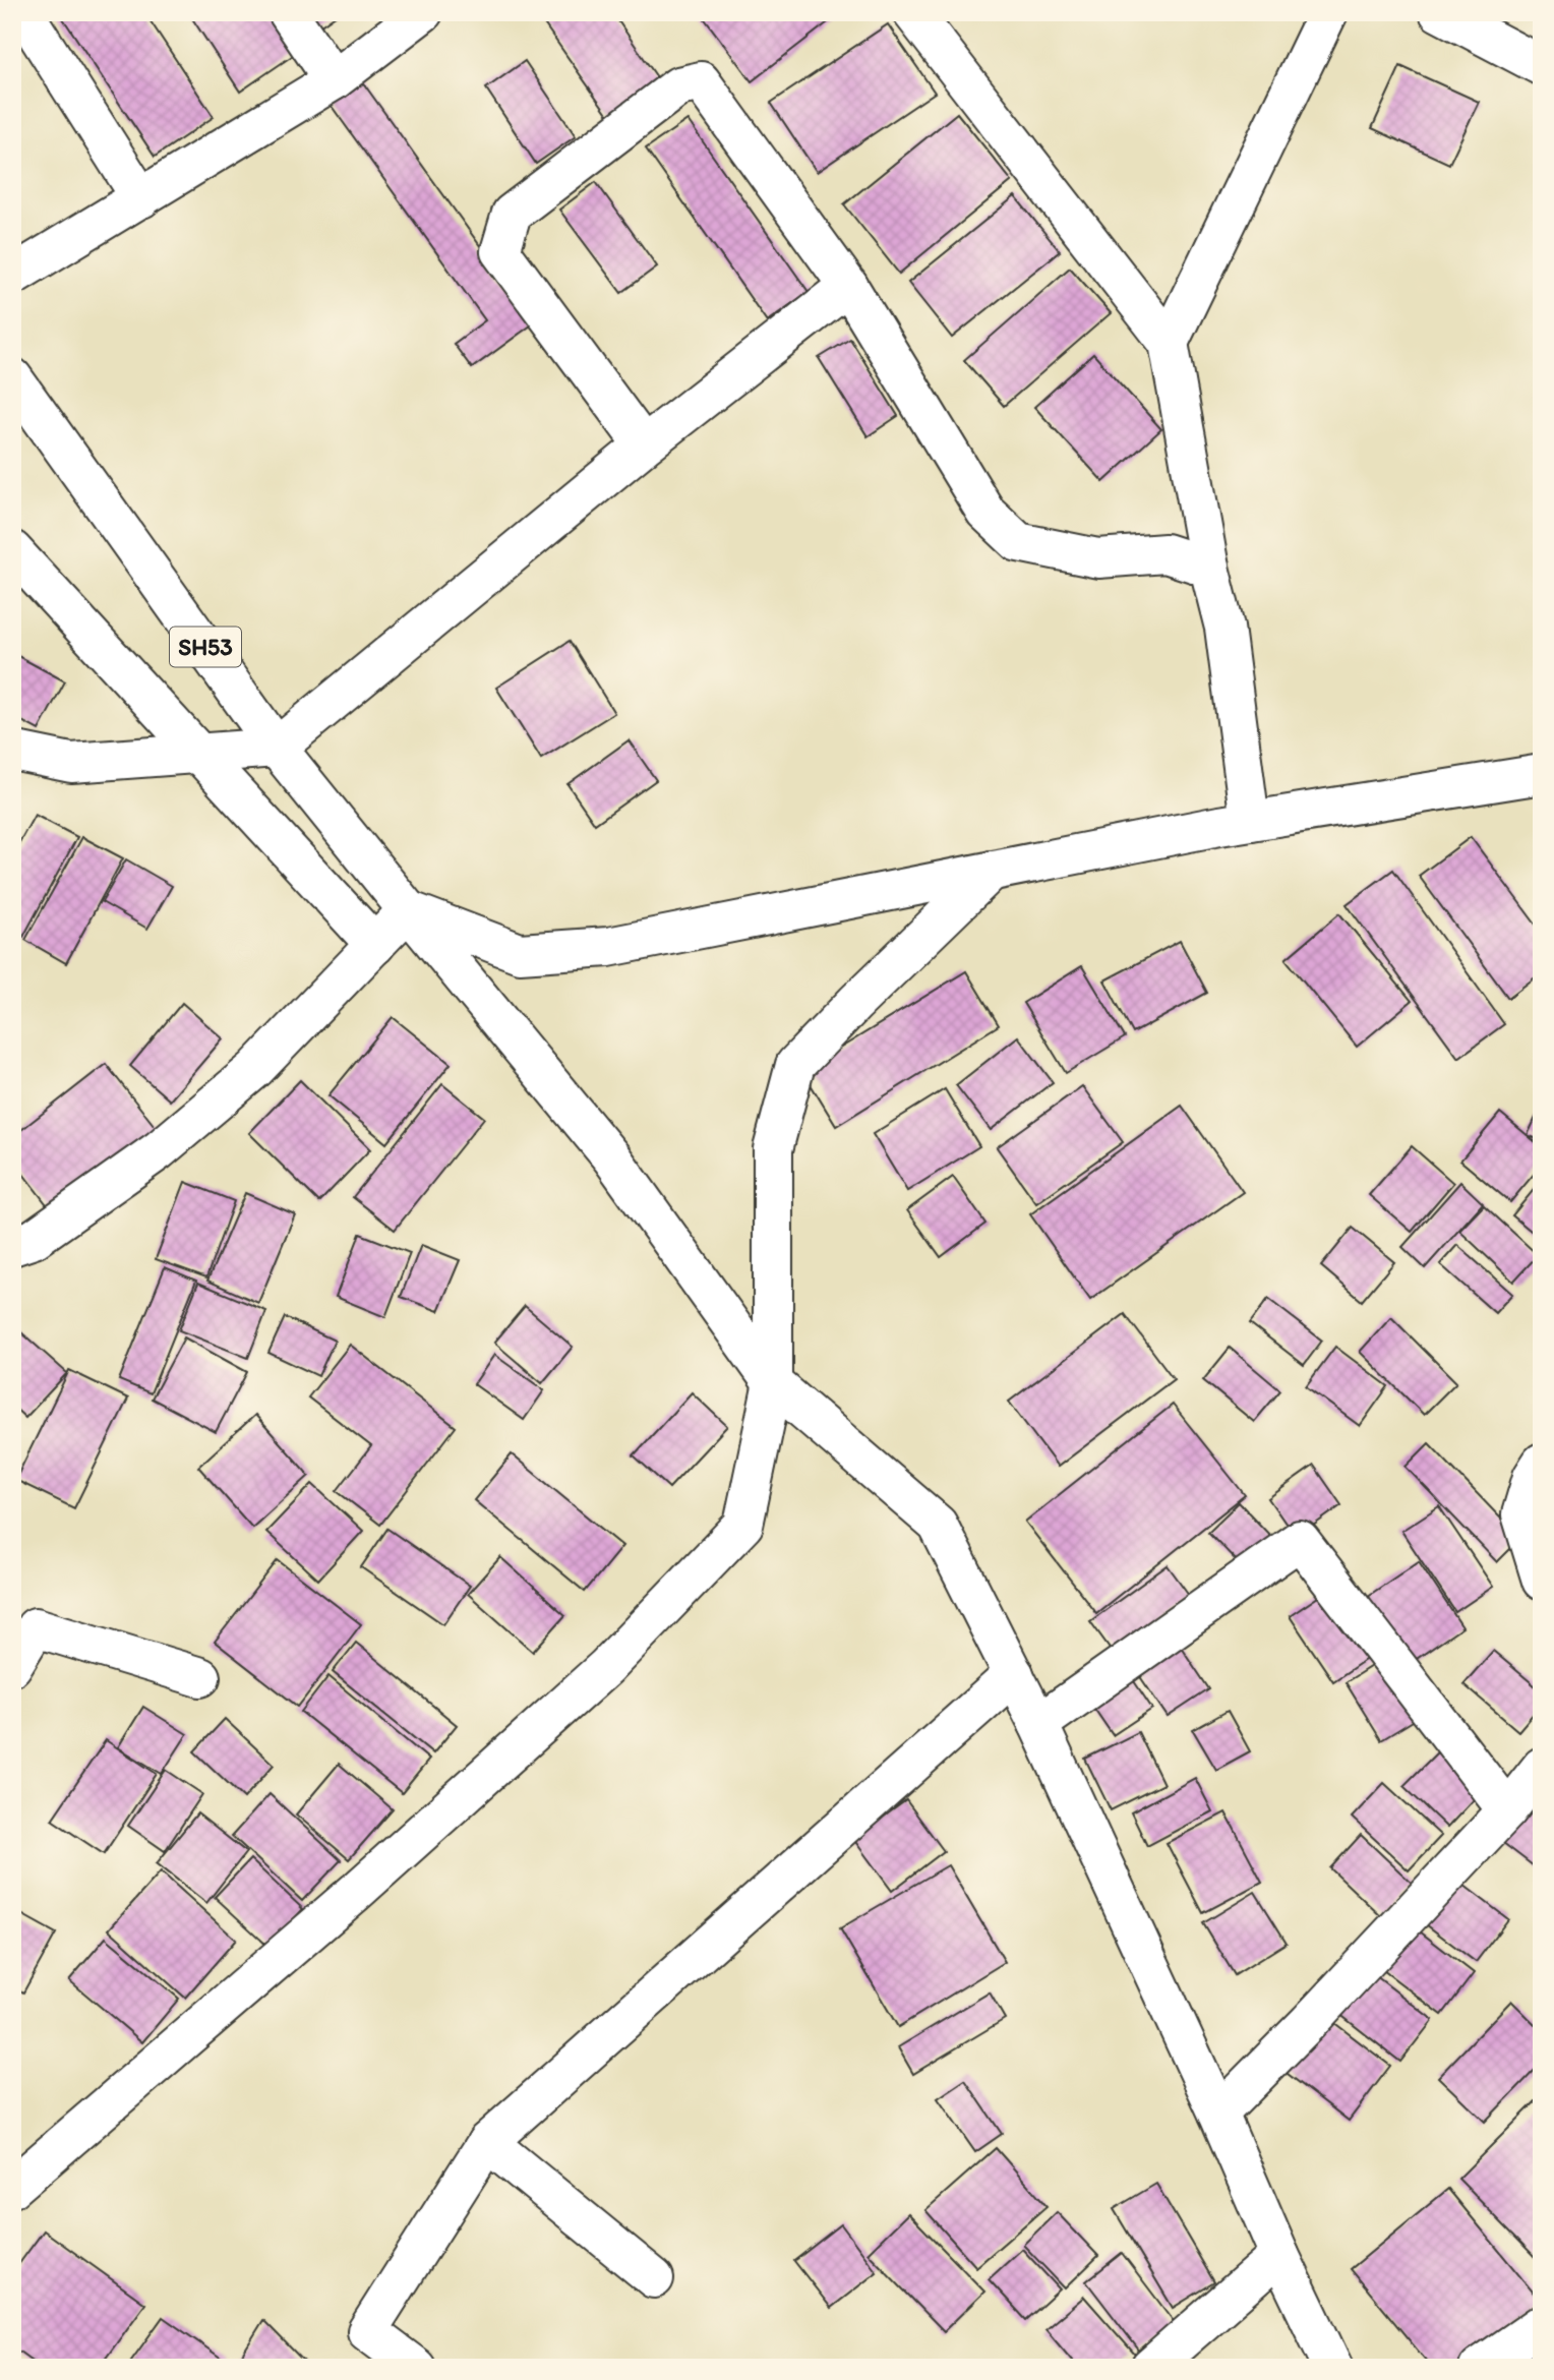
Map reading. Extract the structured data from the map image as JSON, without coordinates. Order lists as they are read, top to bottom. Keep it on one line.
{"streets":{"street":["SH53"]}}
